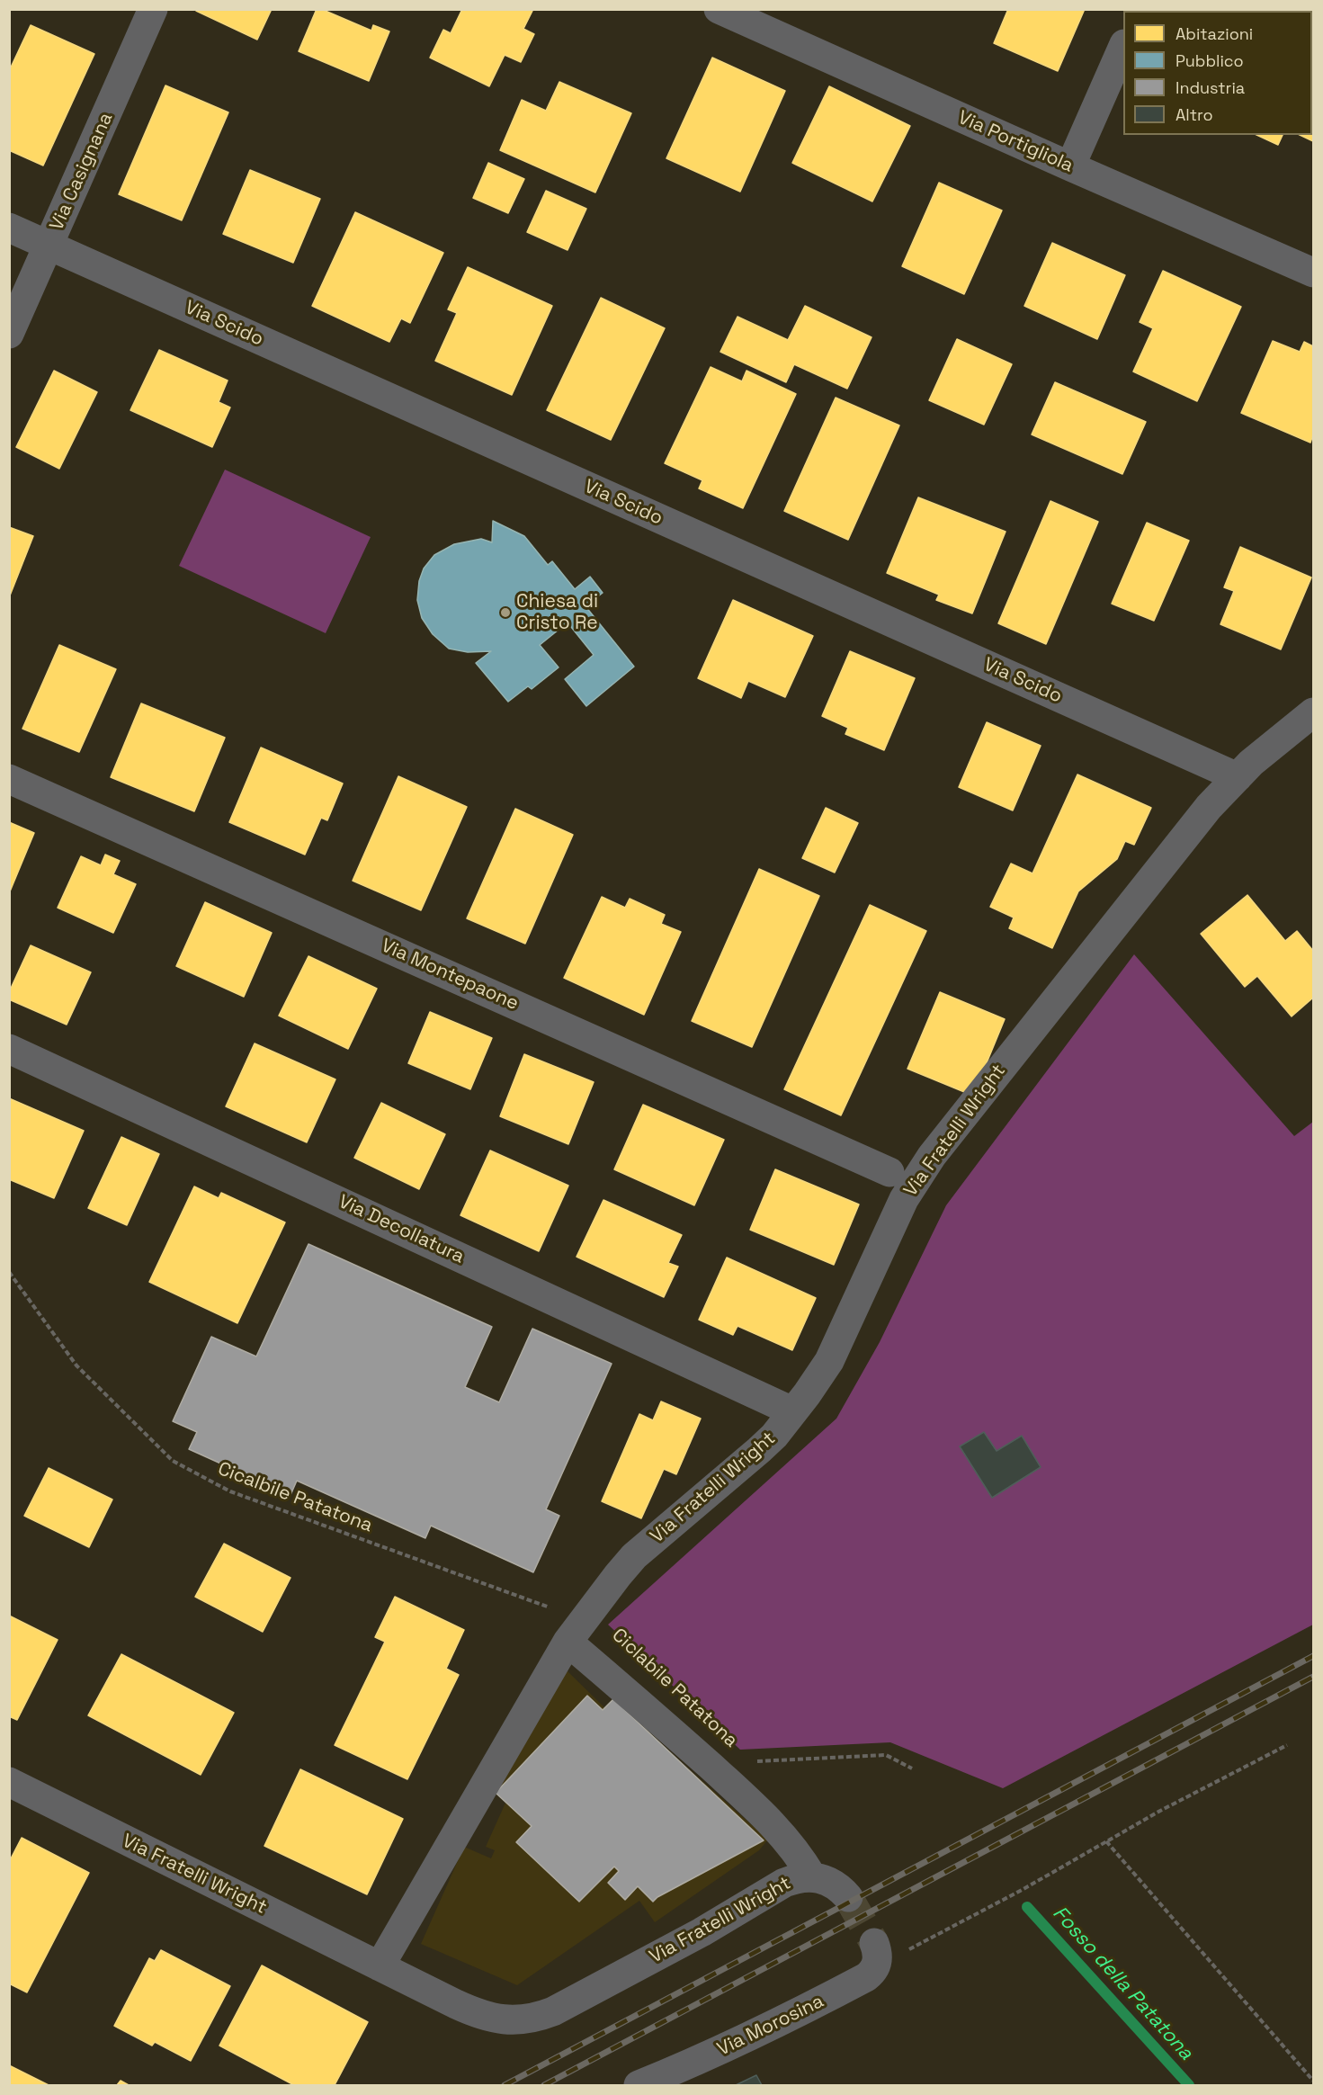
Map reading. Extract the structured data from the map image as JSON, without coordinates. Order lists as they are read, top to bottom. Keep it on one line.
{"streets":{"street":["Via Portigliola","Via Casignana","Via Scido","Via Montepaone","Via Fratelli Wright","Via Decollatura","Via Morosina"],"path":["Cicalbile Patatona","Ciclabile Patatona"]},"crossings":[["Via Casignana","Via Scido"],["Via Scido","Via Fratelli Wright"],["Via Fratelli Wright","Via Decollatura"],["Via Fratelli Wright","Cicalbile Patatona"]],"water":["Fosso della Patatona"],"places":["Chiesa di Cristo Re"],"legend":["Abitazioni","Pubblico","Industria","Altro"]}
